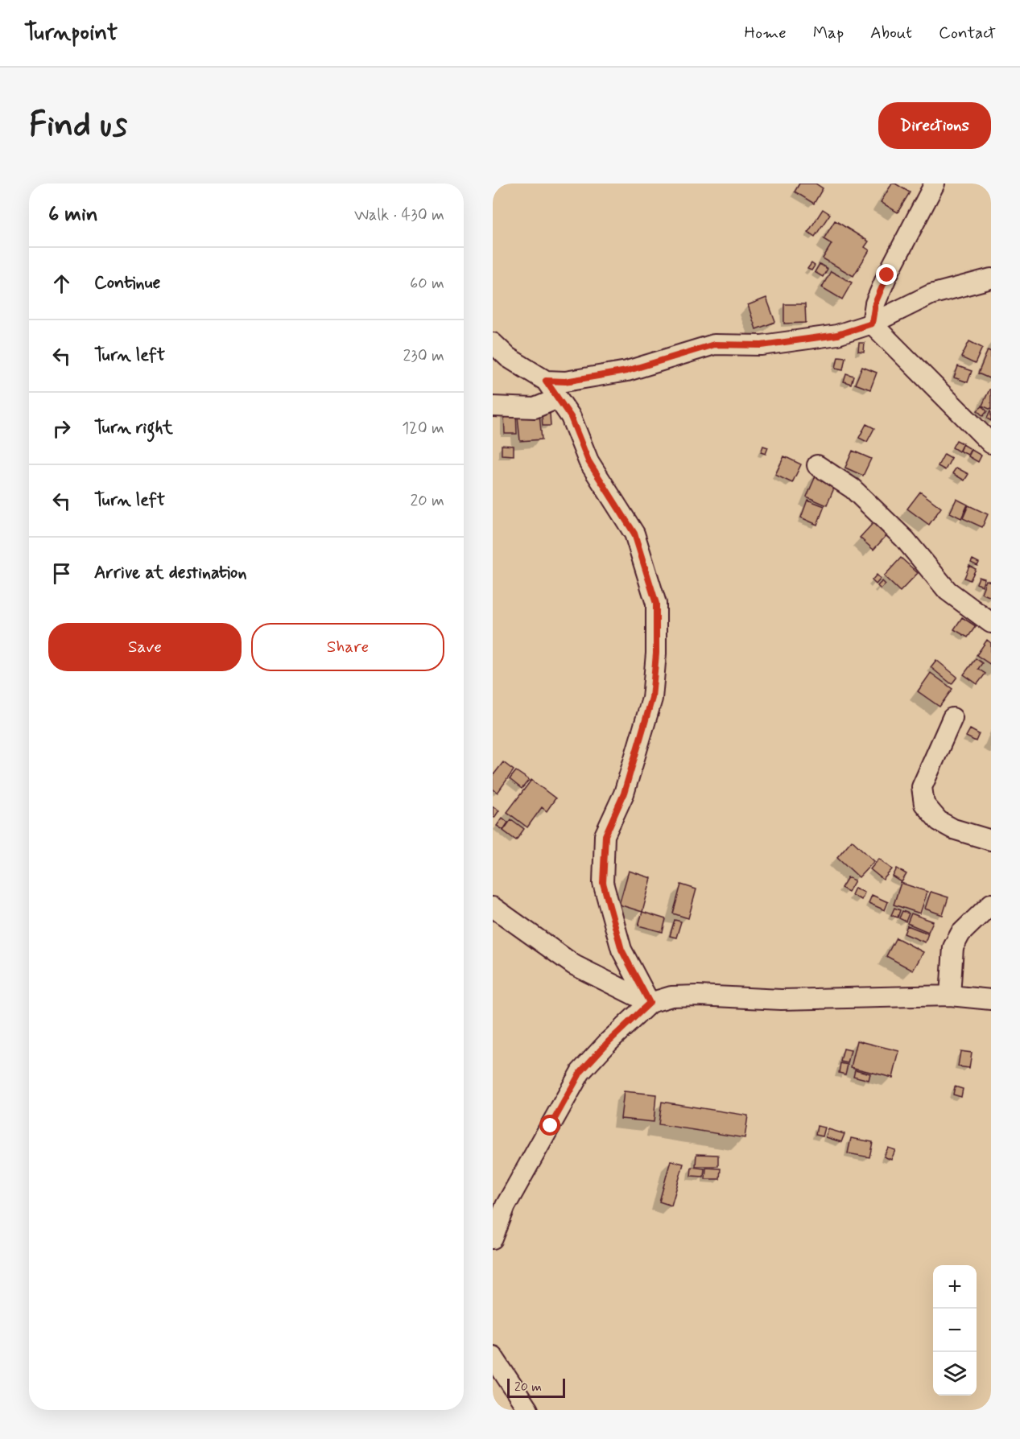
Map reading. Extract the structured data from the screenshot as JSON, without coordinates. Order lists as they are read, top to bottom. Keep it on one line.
{"scale_bar":"20 m","page":{"header":"Turnpoint","nav":["Home","Map","About","Contact"],"buttons":["Directions",["Save","Share"]],"title":"Find us","heading":["6 min","Walk · 430 m"],"list":[["Continue","60 m"],["Turn left","230 m"],["Turn right","120 m"],["Turn left","20 m"],"Arrive at destination"],"map_buttons":["+","−"],"scale":"20 m"}}
